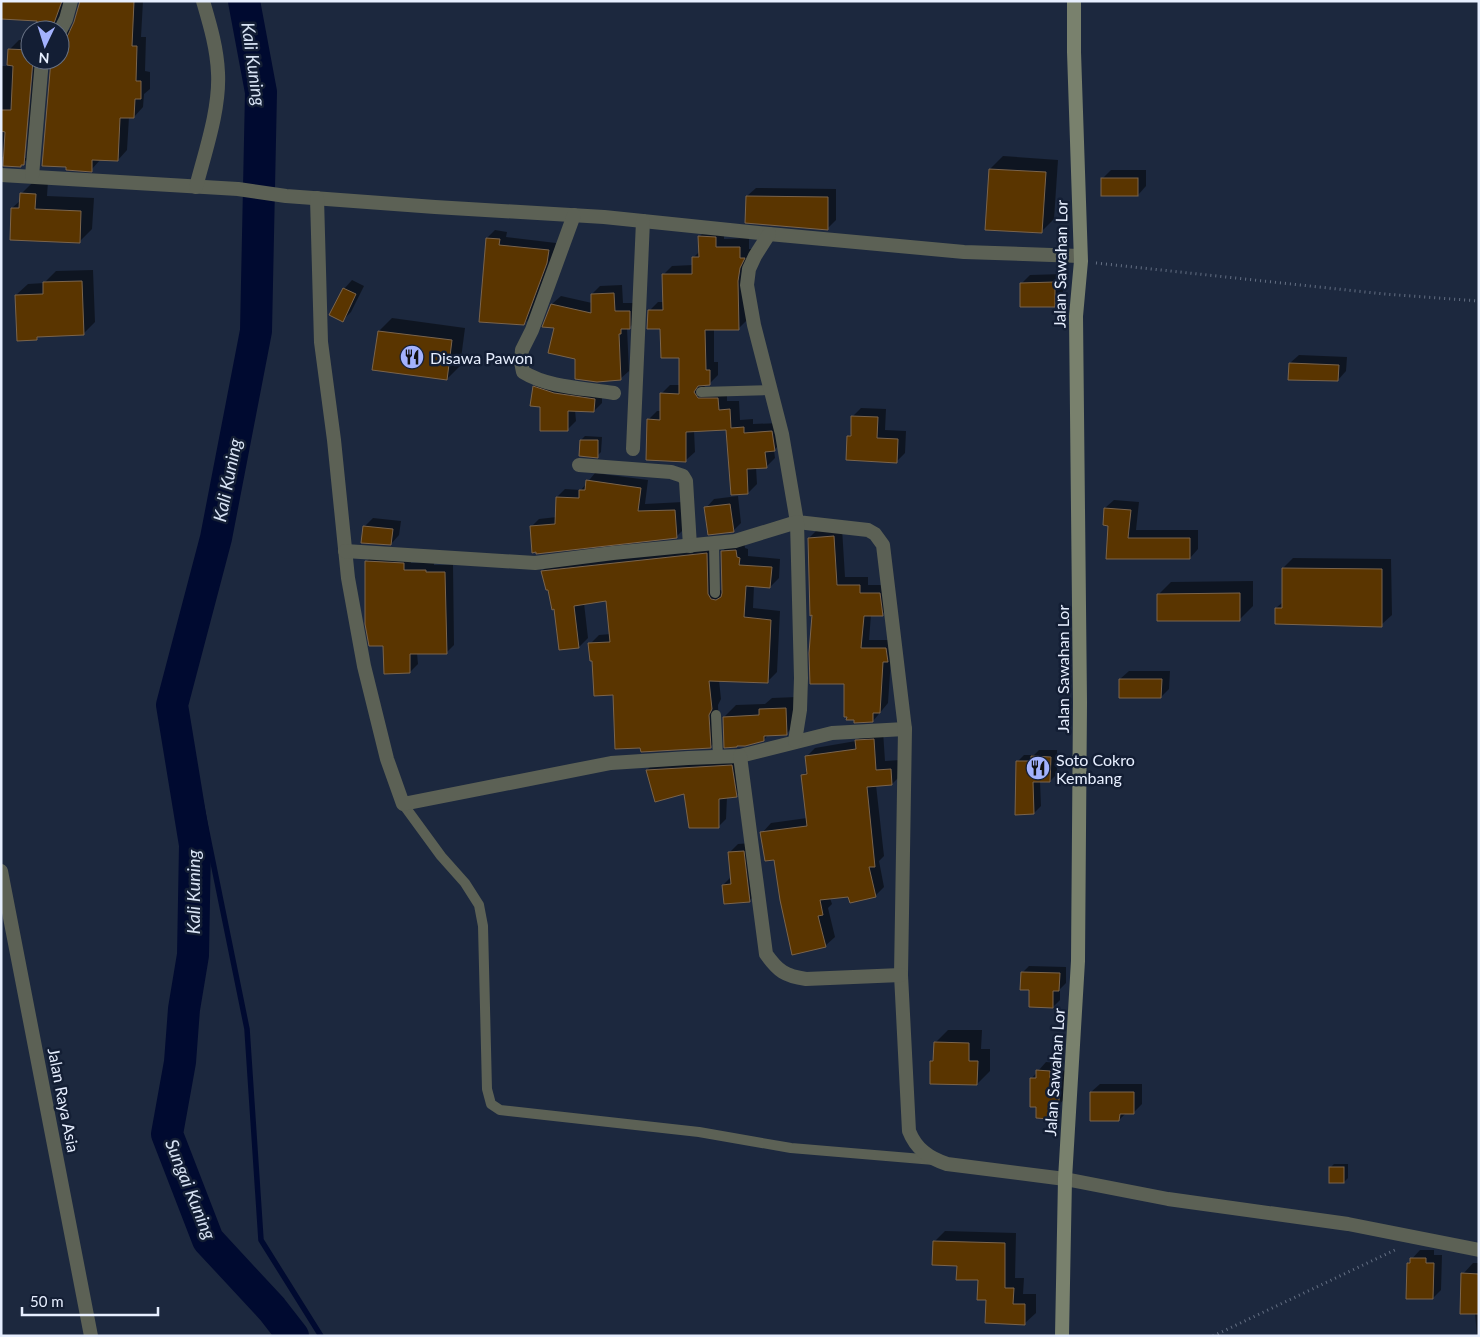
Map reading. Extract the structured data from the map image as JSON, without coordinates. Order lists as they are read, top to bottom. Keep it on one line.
{"streets":{"main road":["Jalan Sawahan Lor"],"street":["Jalan Raya Asia"]},"water":["Kali Kuning","Sungai Kuning"],"places":{"restaurant":["Disawa Pawon","Soto Cokro Kembang"]},"scale_bar":"50 m","north":"bottom"}
